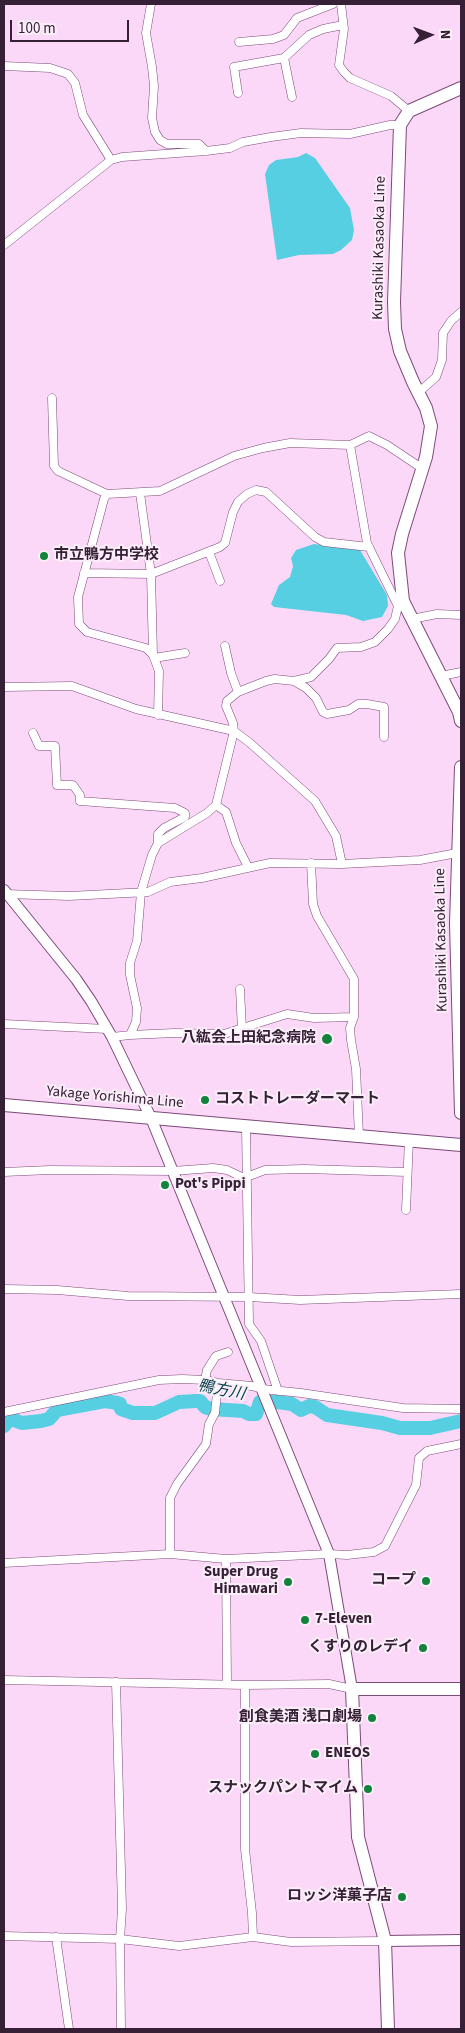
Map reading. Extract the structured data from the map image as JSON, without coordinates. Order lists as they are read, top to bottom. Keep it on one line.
{"streets":{"main road":["Kurashiki Kasaoka Line","Yakage Yorishima Line"]},"water":["鴨方川"],"places":["市立鴨方中学校","八紘会上田紀念病院","コストトレーダーマート","Pot's Pippi","コープ","Super Drug Himawari","7-Eleven","くすりのレデイ","創食美酒 浅口劇場","ENEOS","スナックパントマイム","ロッシ洋菓子店"],"scale_bar":"100 m","north":"right"}
